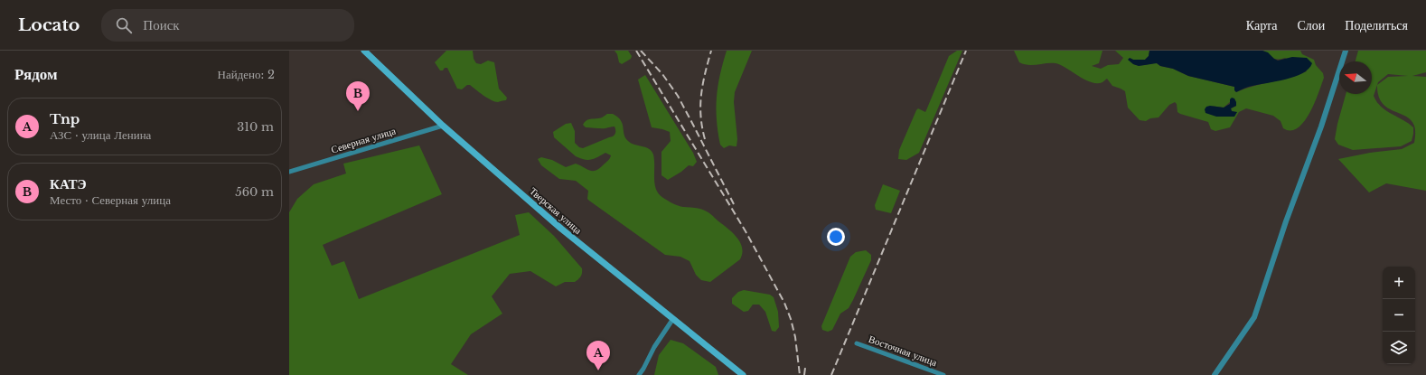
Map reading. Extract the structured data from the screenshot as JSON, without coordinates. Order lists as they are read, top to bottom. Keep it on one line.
{"streets":{"main road":["Тверская улица"],"street":["Северная улица","Восточная улица"]},"crossings":[["Северная улица","Тверская улица"]],"north":"left","page":{"header":"Locato","search":"Поиск","nav":["Карта","Слои","Поделиться"],"heading":["Рядом","Найдено: 2"],"pins":["B","A"],"list":[{"mark":"A","name":"Tnp","note":"АЗС · улица Ленина","value":"310 m"},{"mark":"B","name":"КАТЭ","note":"Место · Северная улица","value":"560 m"}],"map_buttons":["+","−"]}}
